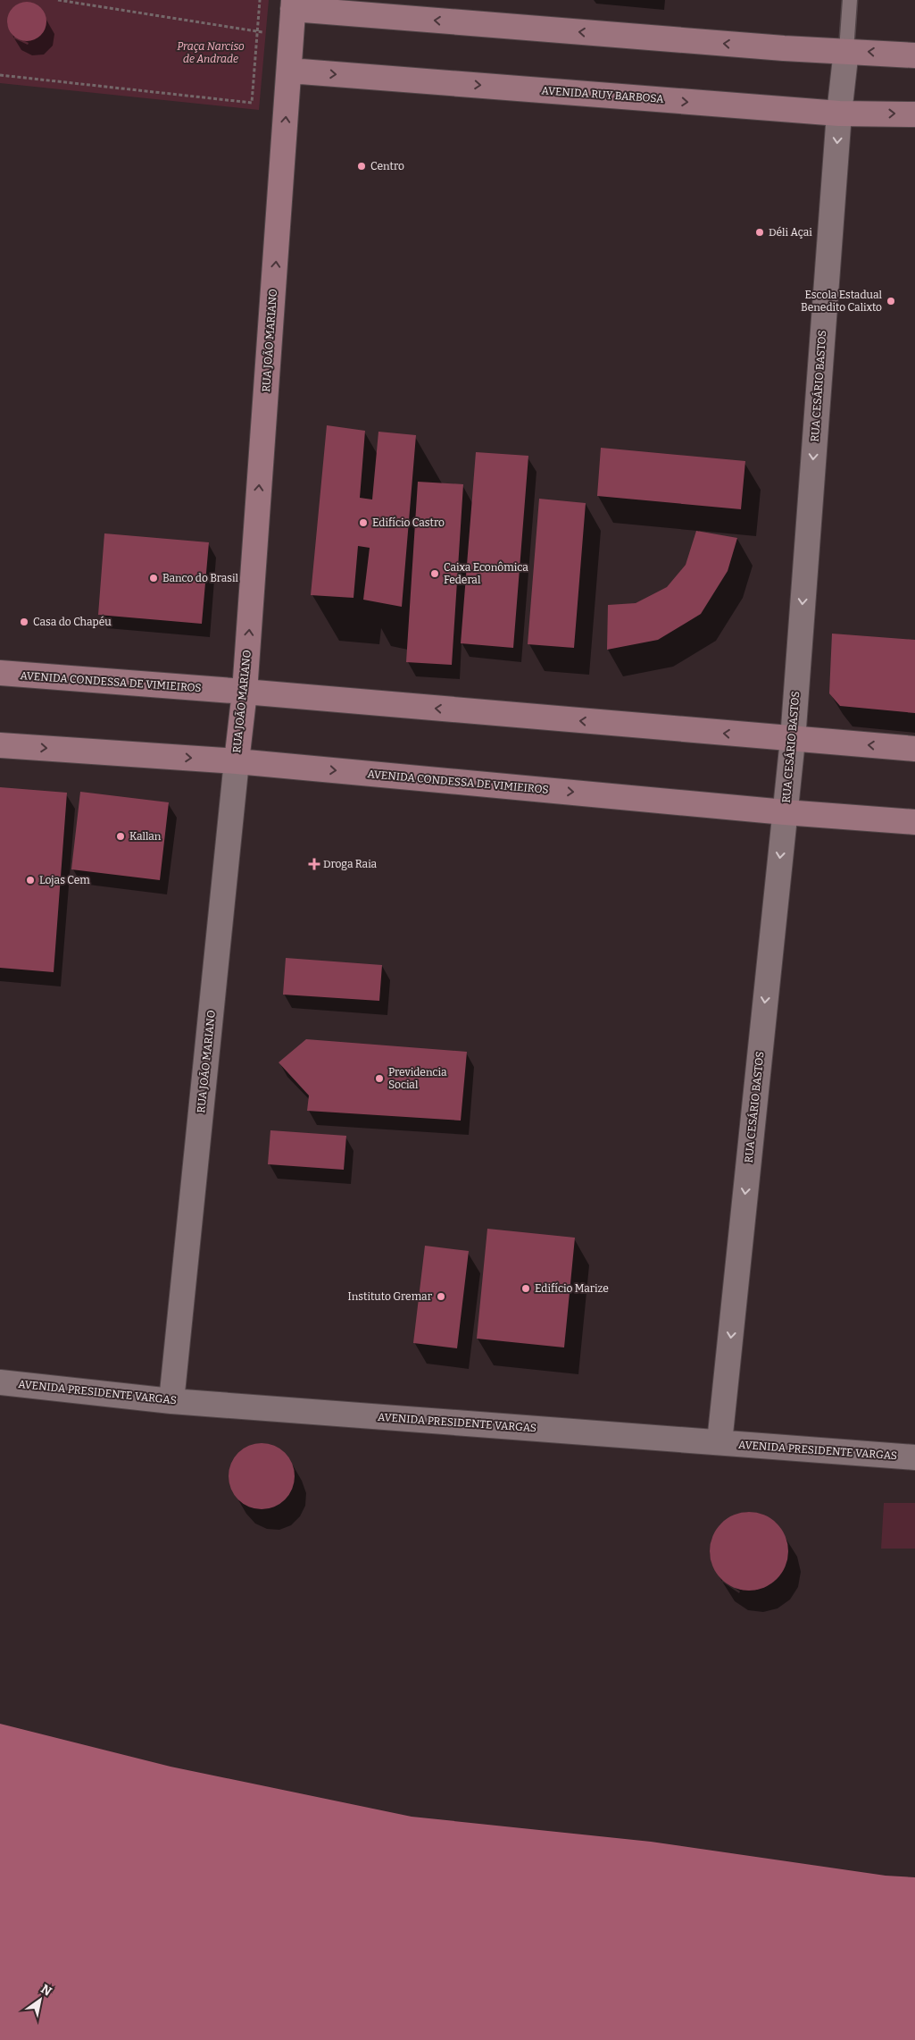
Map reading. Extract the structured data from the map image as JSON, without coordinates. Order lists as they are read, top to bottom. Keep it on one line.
{"streets":{"street":["AVENIDA RUY BARBOSA","RUA JOÃO MARIANO","RUA CESÁRIO BASTOS","AVENIDA CONDESSA DE VIMIEIROS","AVENIDA PRESIDENTE VARGAS"]},"crossings":[["AVENIDA RUY BARBOSA","RUA JOÃO MARIANO"],["AVENIDA RUY BARBOSA","RUA CESÁRIO BASTOS"],["RUA JOÃO MARIANO","AVENIDA CONDESSA DE VIMIEIROS"],["RUA JOÃO MARIANO","AVENIDA PRESIDENTE VARGAS"],["RUA CESÁRIO BASTOS","AVENIDA CONDESSA DE VIMIEIROS"],["RUA CESÁRIO BASTOS","AVENIDA PRESIDENTE VARGAS"]],"one_way":["RUA JOÃO MARIANO","RUA CESÁRIO BASTOS"],"parks":["Praça Narciso de Andrade"],"places":{"other":["Centro","Déli Açai","Escola Estadual Benedito Calixto","Edifício Castro","Caixa Econômica Federal","Banco do Brasil","Casa do Chapéu","Kallan","Lojas Cem","Previdencia Social","Edifício Marize","Instituto Gremar"],"health":["Droga Raia"]},"north":"top right"}
